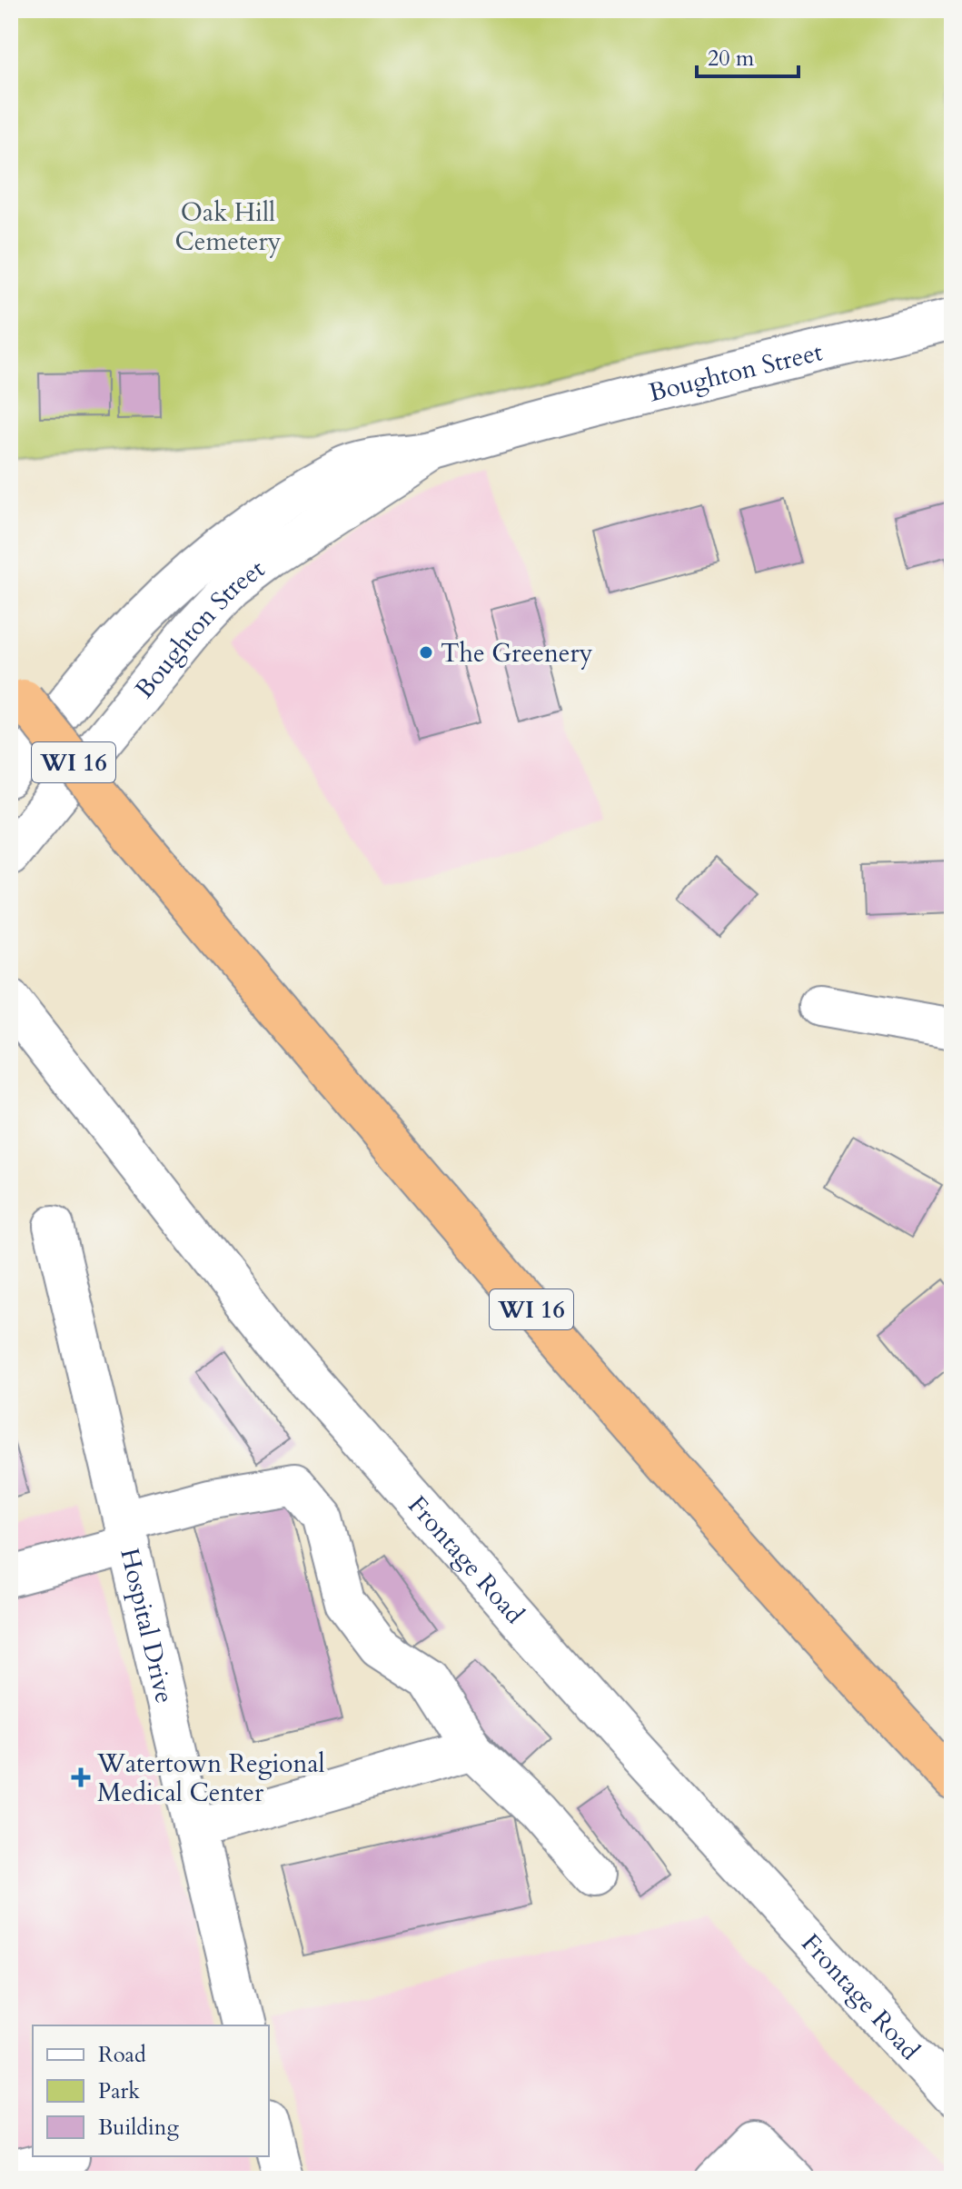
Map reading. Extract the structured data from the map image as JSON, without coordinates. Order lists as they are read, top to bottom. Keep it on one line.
{"streets":{"highway":["WI 16"],"street":["Boughton Street","Frontage Road","Hospital Drive"]},"parks":["Oak Hill Cemetery"],"places":{"other":["The Greenery"],"health":["Watertown Regional Medical Center"]},"legend":["Road","Park","Building"],"scale_bar":"20 m"}
